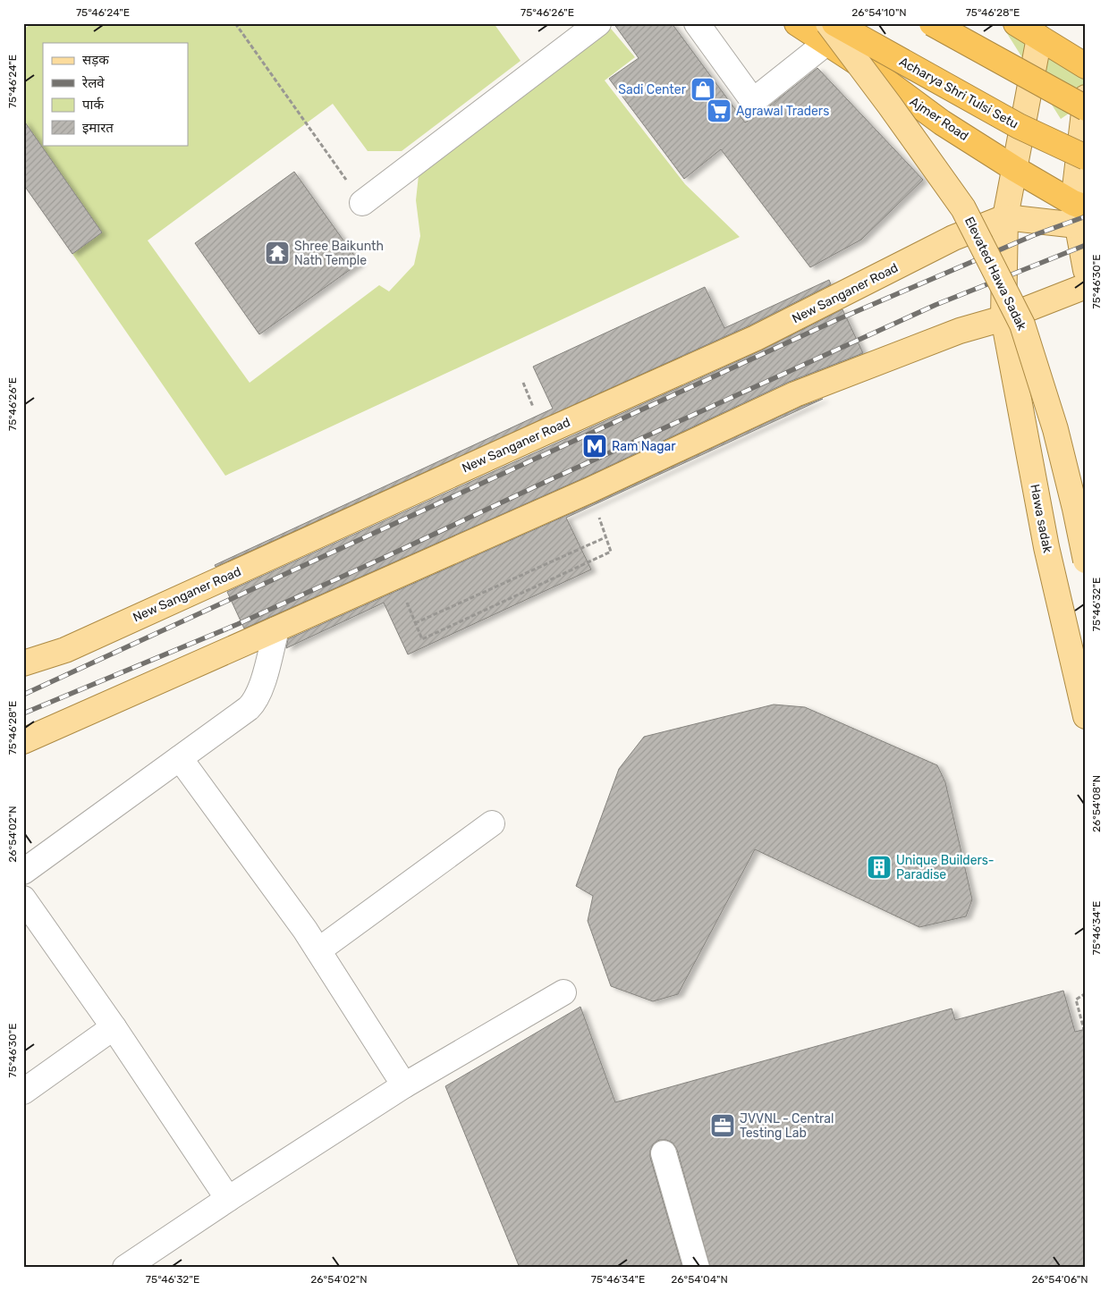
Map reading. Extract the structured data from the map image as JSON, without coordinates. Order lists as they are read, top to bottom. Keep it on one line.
{"streets":{"highway":["Acharya Shri Tulsi Setu","Ajmer Road"],"main road":["Elevated Hawa Sadak","New Sanganer Road","Hawa sadak"]},"crossings":[["Acharya Shri Tulsi Setu","Ajmer Road"],["Acharya Shri Tulsi Setu","Elevated Hawa Sadak"],["Ajmer Road","Elevated Hawa Sadak"],["Ajmer Road","New Sanganer Road"]],"places":{"shop":["Sadi Center"],"supermarket":["Agrawal Traders"],"temple":["Shree Baikunth Nath Temple"],"metro station":["Ram Nagar"],"building":["Unique Builders- Paradise"],"office":["JVVNL - Central Testing Lab"]},"legend":["सड़क","रेलवे","पार्क","इमारत"],"coordinates":["75°46'24\"E","75°46'26\"E","26°54'10\"N","75°46'28\"E","75°46'30\"E","75°46'32\"E","26°54'08\"N","26°54'02\"N","75°46'34\"E","26°54'04\"N","26°54'06\"N"]}
